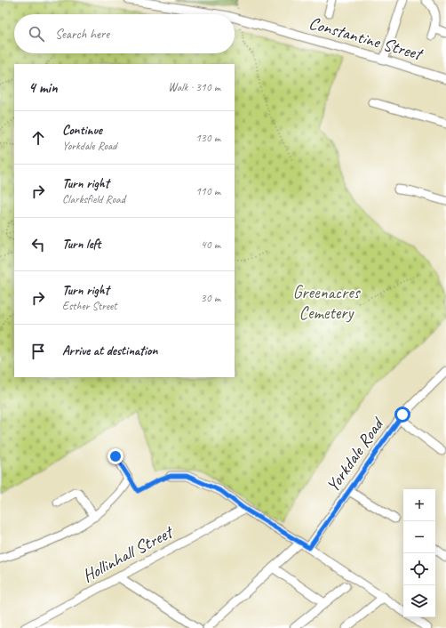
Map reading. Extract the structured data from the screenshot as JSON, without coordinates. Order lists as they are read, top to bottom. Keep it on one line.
{"streets":{"street":["Constantine Street","Yorkdale Road","Hollinhall Street"]},"parks":["Greenacres Cemetery"],"page":{"search":"Search here","heading":["4 min","Walk · 310 m"],"list":[["Continue","Yorkdale Road","130 m"],["Turn right","Clarksfield Road","110 m"],["Turn left","40 m"],["Turn right","Esther Street","30 m"],"Arrive at destination"],"map_buttons":["+","−"]}}
